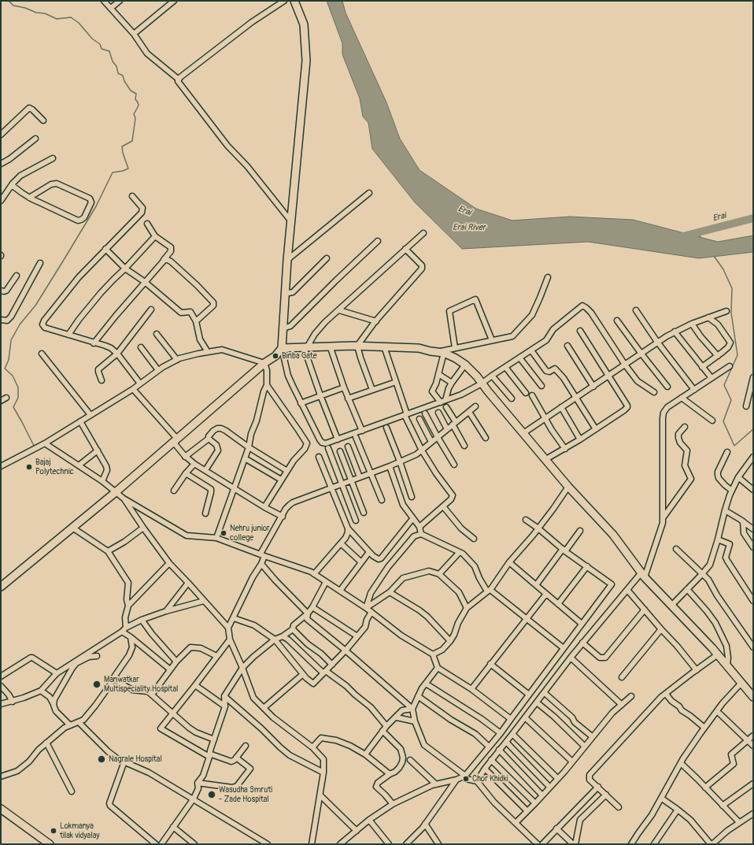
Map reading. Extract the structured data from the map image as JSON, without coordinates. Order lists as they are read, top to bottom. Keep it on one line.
{"water":["Erai","Erai River"],"places":["Binba Gate","Bajaj Polytechnic","Nehru junior college","Manwatkar Multispeciality Hospital","Nagrale Hospital","Chor Khidki","Wasudha Smruti - Zade Hospital","Lokmanya tilak vidyalay"]}
